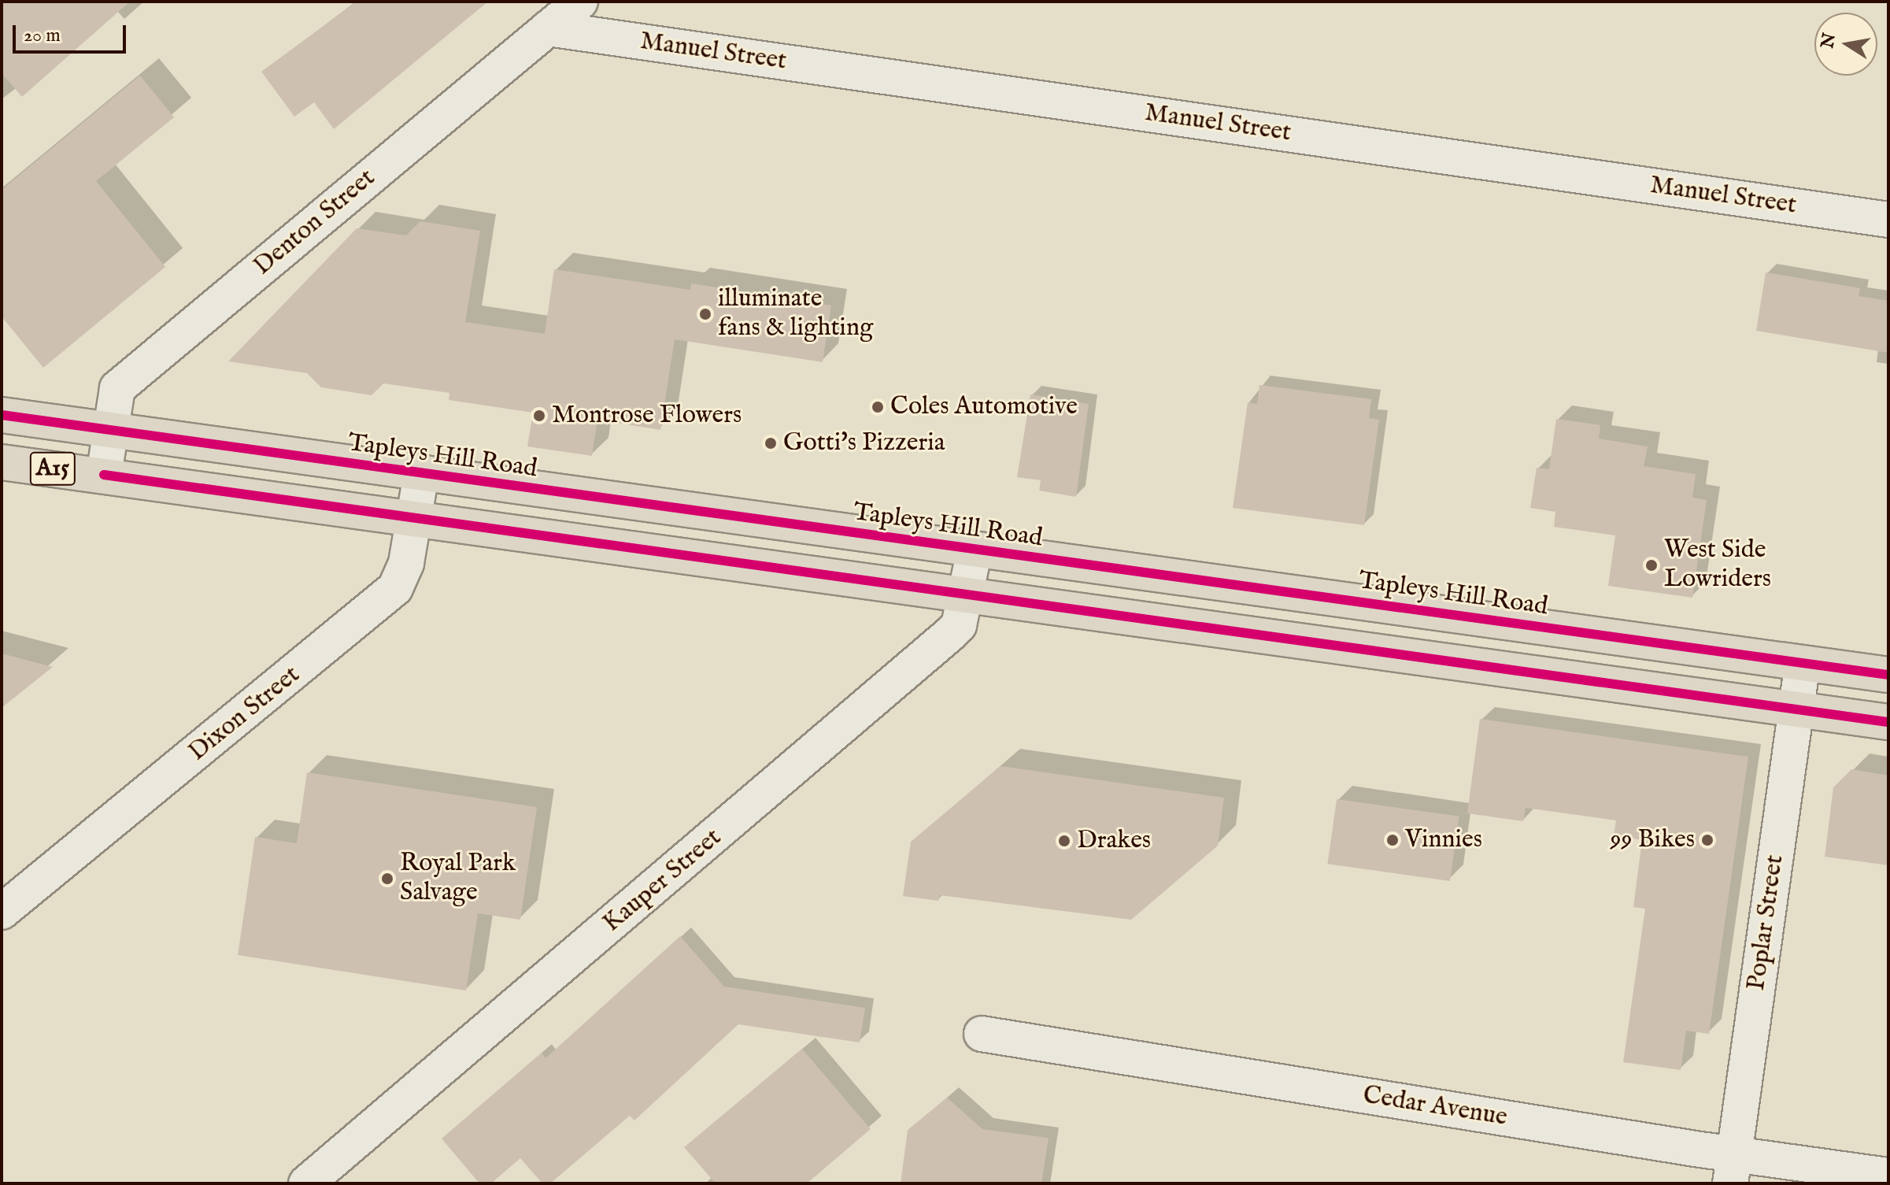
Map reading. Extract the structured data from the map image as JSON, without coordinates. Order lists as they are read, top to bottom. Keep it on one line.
{"streets":{"main road":["Tapleys Hill Road","A15"],"street":["Manuel Street","Denton Street","Dixon Street","Kauper Street","Poplar Street","Cedar Avenue"]},"crossings":[["Manuel Street","Denton Street"],["Denton Street","Tapleys Hill Road"],["Denton Street","A15"],["Tapleys Hill Road","Dixon Street"],["Tapleys Hill Road","Kauper Street"],["Tapleys Hill Road","Poplar Street"],["A15","Dixon Street"],["A15","Kauper Street"],["A15","Poplar Street"],["Poplar Street","Cedar Avenue"]],"places":["illuminate fans & lighting","Coles Automotive","Montrose Flowers","Gotti's Pizzeria","West Side Lowriders","Vinnies","99 Bikes","Drakes","Royal Park Salvage"],"scale_bar":"20 m","north":"left"}
